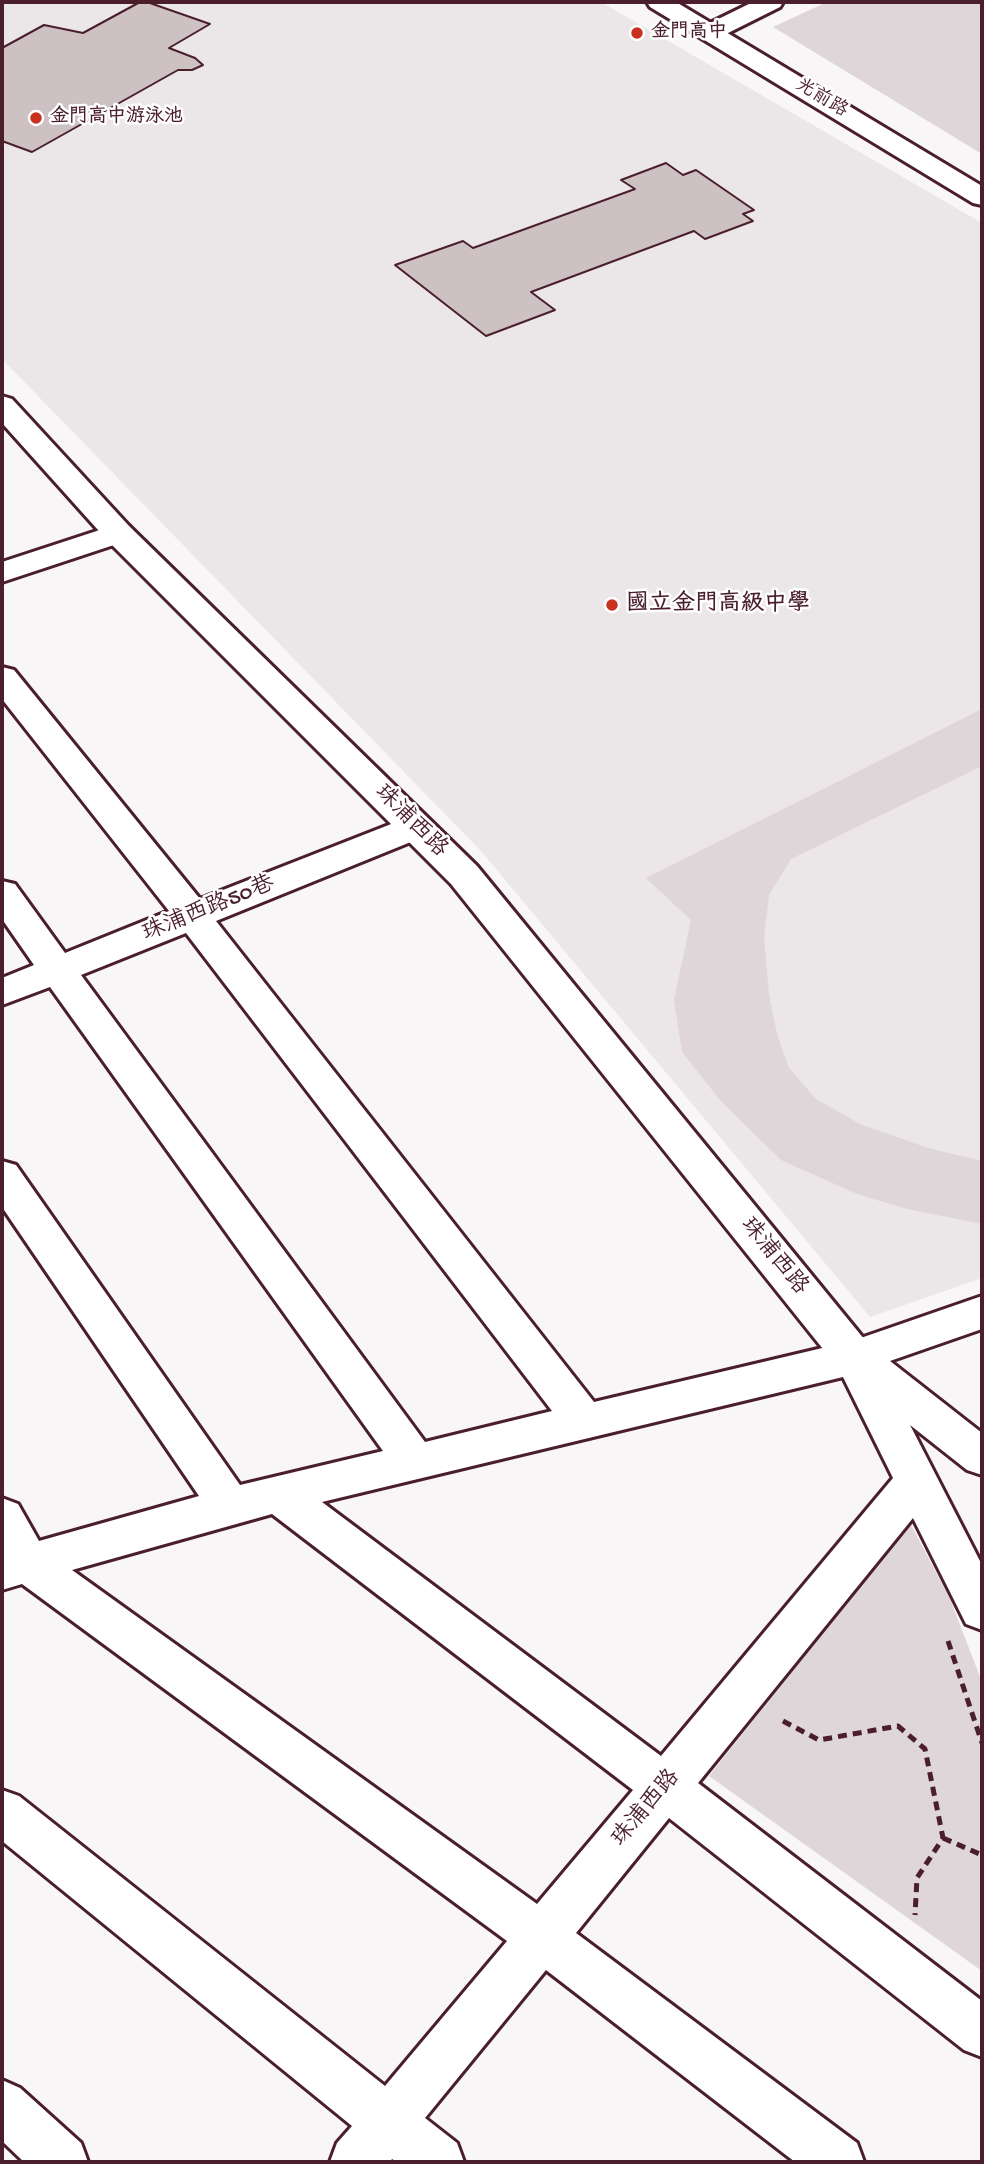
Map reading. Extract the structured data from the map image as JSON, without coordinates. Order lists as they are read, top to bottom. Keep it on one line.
{"streets":{"street":["光前路","珠浦西路","珠浦西路50巷"]},"crossings":[["珠浦西路","珠浦西路50巷"]],"places":["金門高中","金門高中游泳池","國立金門高級中學"]}
